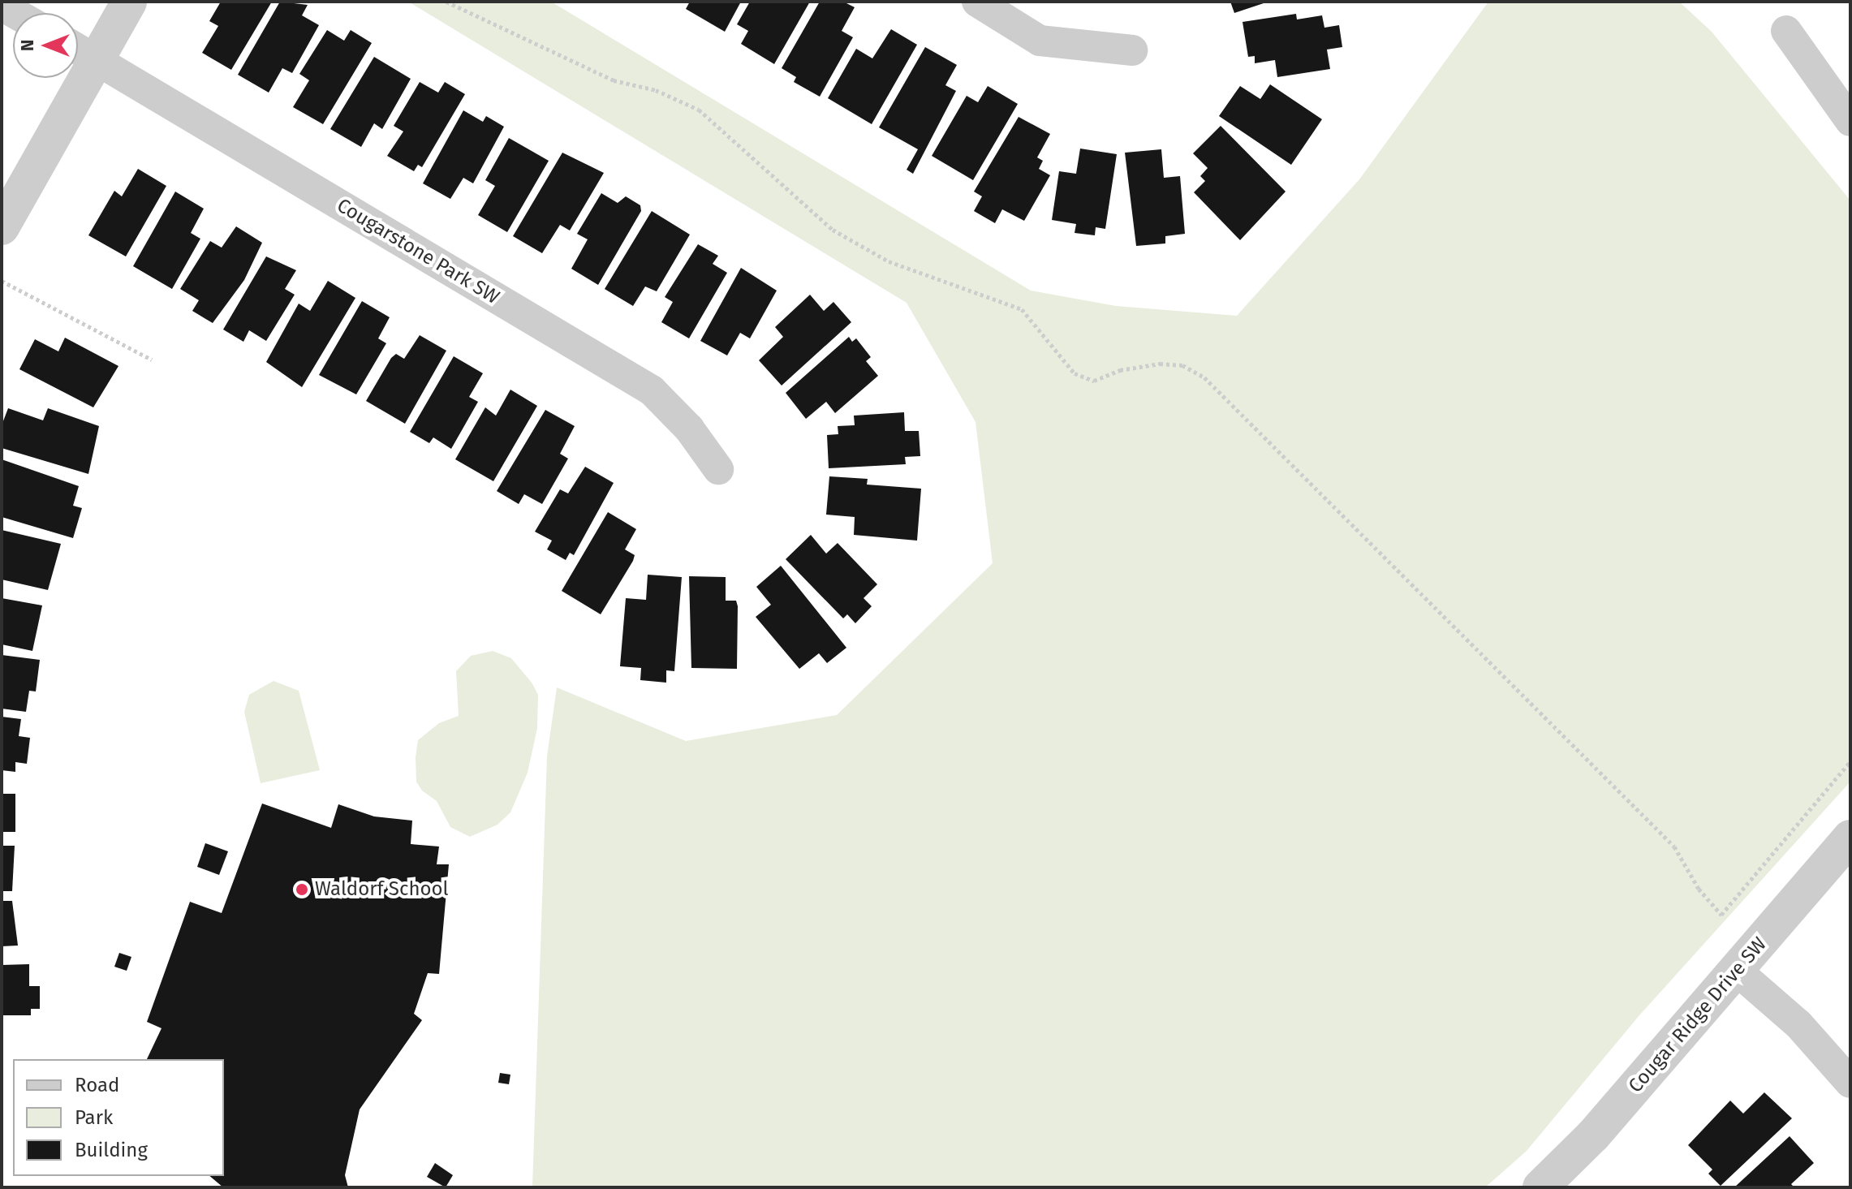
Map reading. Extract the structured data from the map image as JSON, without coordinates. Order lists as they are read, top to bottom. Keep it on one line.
{"streets":{"street":["Cougarstone Park SW","Cougar Ridge Drive SW"]},"places":["Waldorf School"],"legend":["Road","Park","Building"],"north":"left"}
